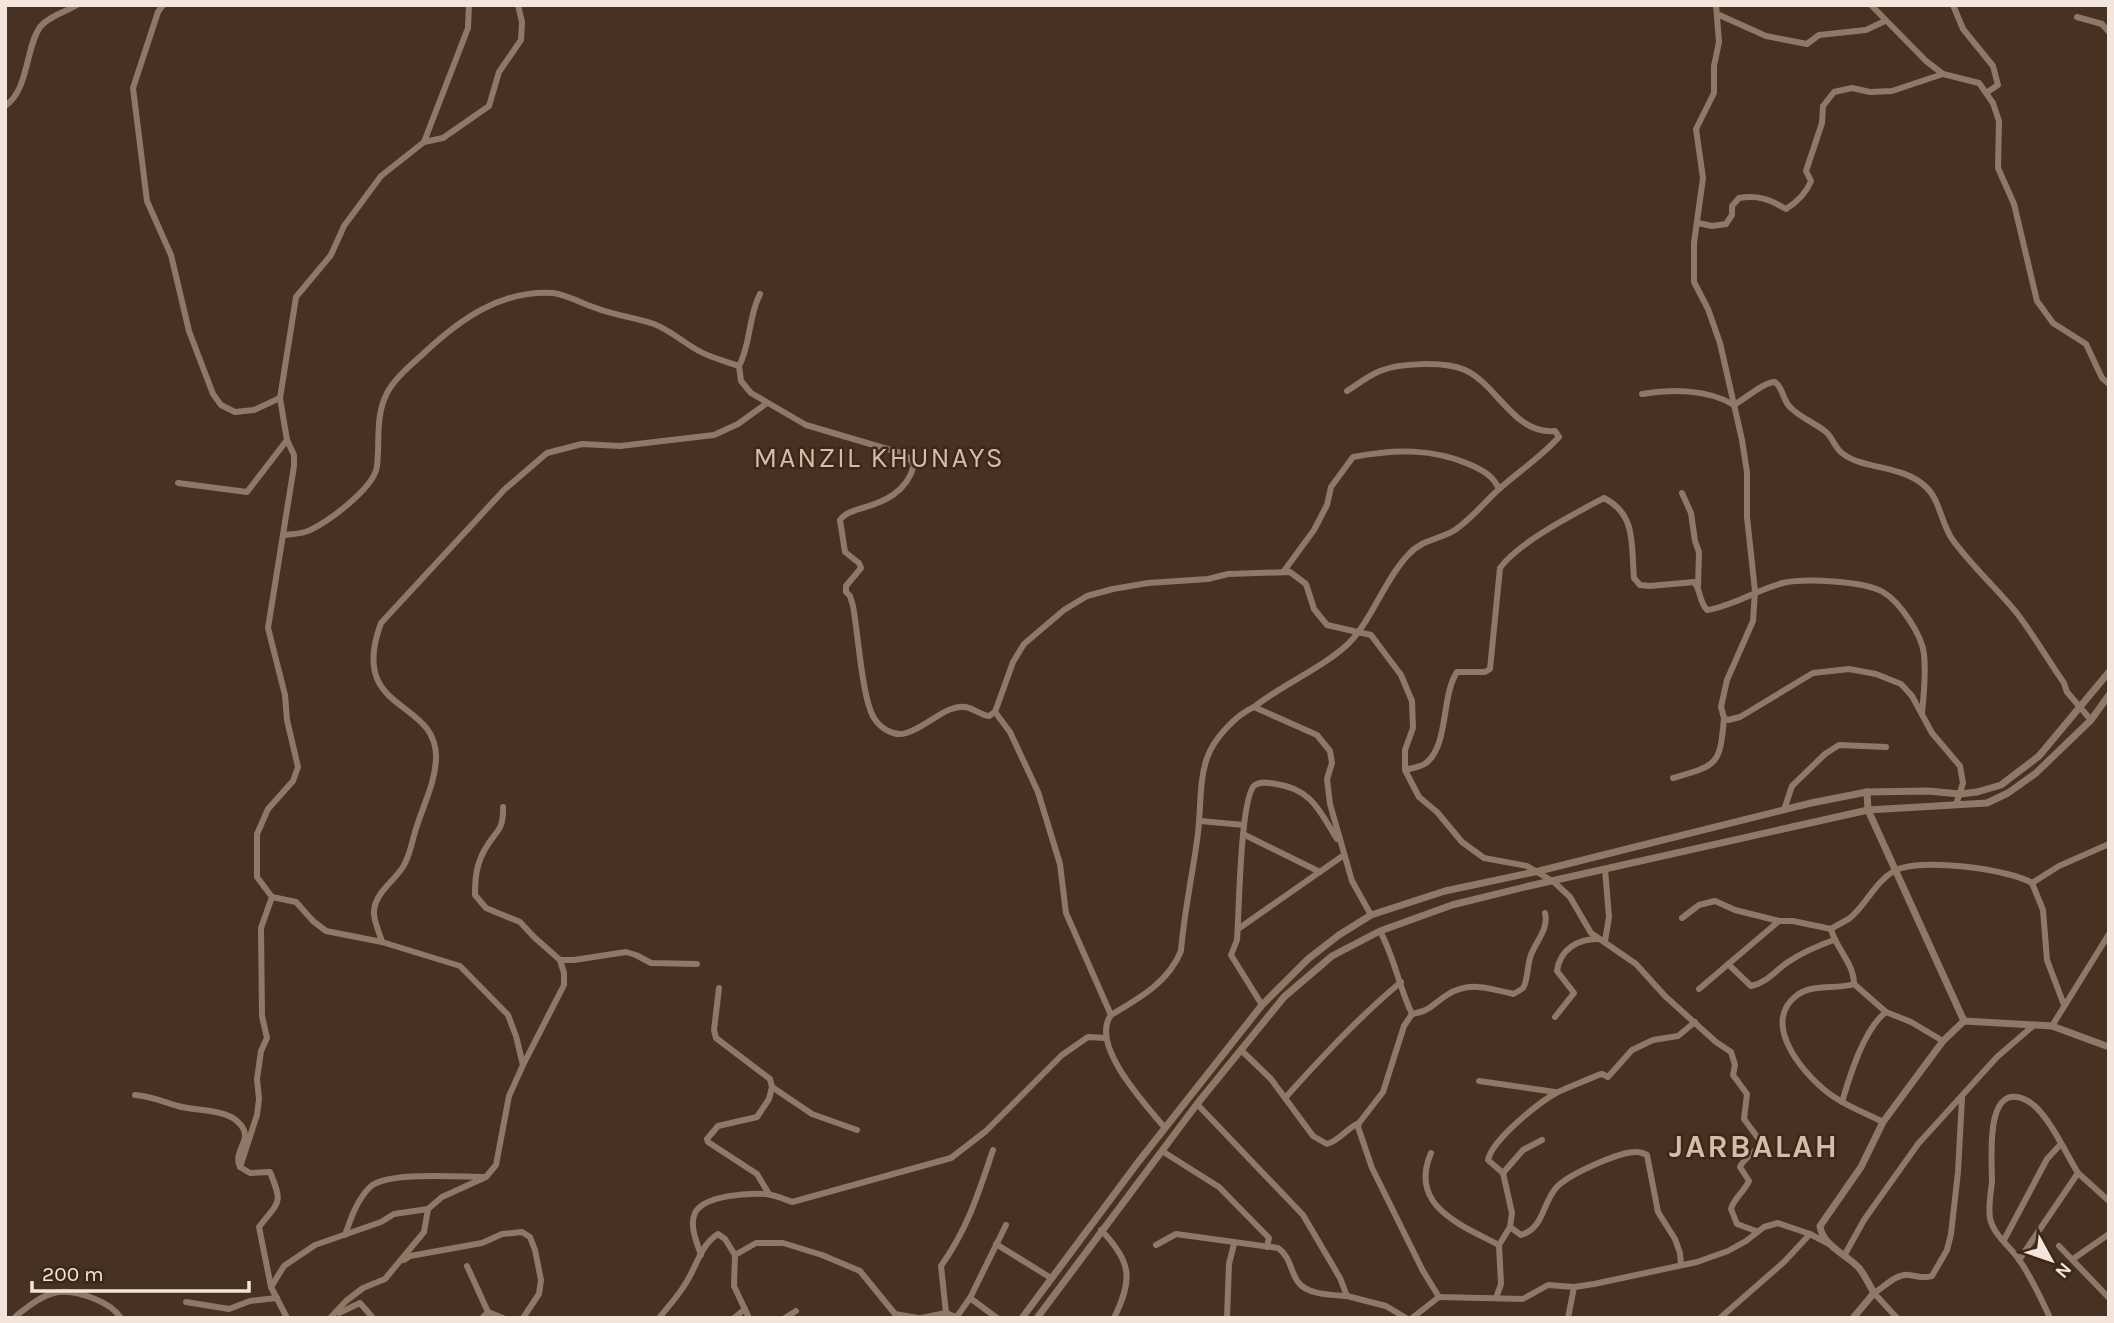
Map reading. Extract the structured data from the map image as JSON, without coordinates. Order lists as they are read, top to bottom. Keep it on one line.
{"districts":["MANZIL KHUNAYS","JARBALAH"],"scale_bar":"200 m","north":"bottom right"}
